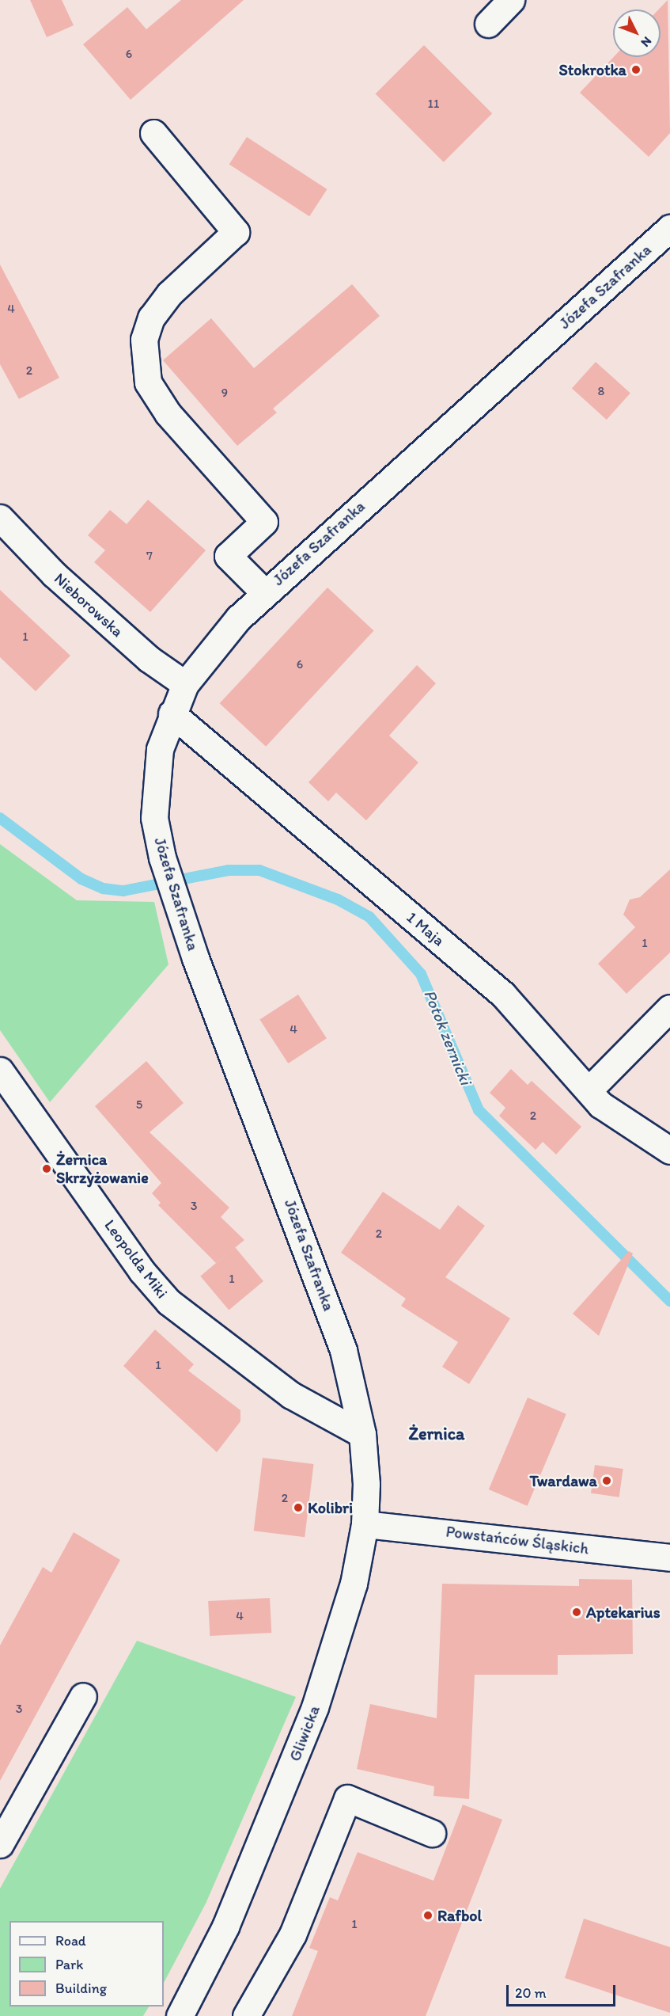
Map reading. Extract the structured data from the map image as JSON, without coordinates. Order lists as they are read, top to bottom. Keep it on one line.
{"streets":{"street":["Józefa Szafranka","Nieborowska","1 Maja","Leopolda Miki","Powstańców Śląskich","Gliwicka"]},"crossings":[["Józefa Szafranka","Nieborowska"],["Józefa Szafranka","1 Maja"],["Józefa Szafranka","Leopolda Miki"],["Józefa Szafranka","Gliwicka"],["Leopolda Miki","Gliwicka"],["Powstańców Śląskich","Gliwicka"]],"districts":["Żernica"],"water":["Potok żernicki"],"places":["Stokrotka","Żernica Skrzyżowanie","Twardawa","Kolibri","Aptekarius","Rafbol"],"house_numbers":["6","11","4","2","8","9","7","1","6","1","4","5","2","3","2","1","1","2","4","3","1"],"legend":["Road","Park","Building"],"scale_bar":"20 m","north":"bottom right"}
